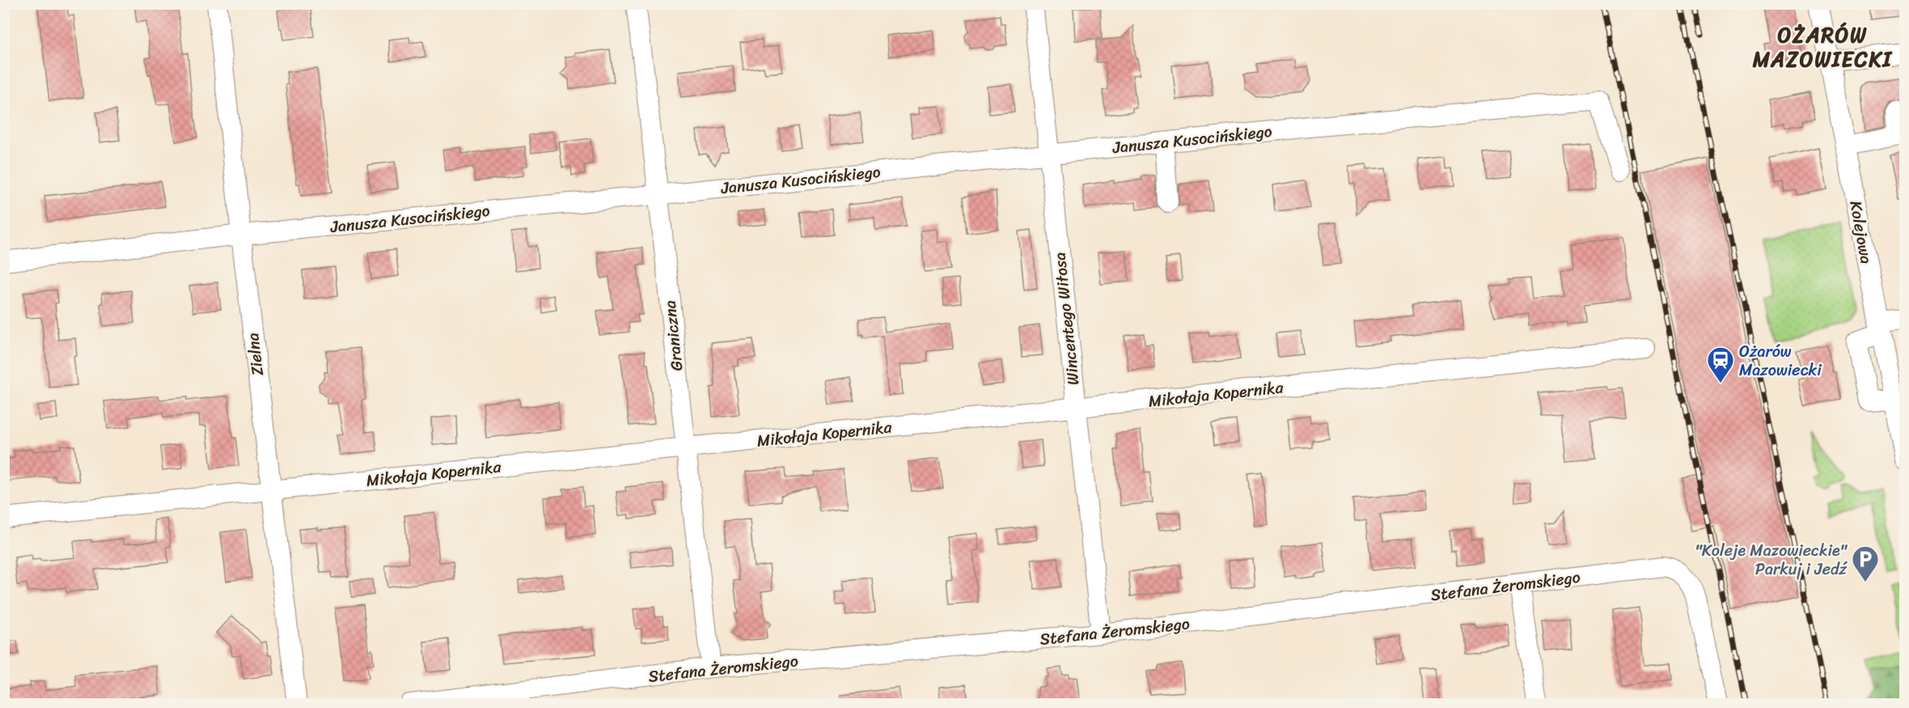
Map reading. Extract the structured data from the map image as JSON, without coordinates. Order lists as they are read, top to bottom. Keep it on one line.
{"streets":{"street":["Janusza Kusocińskiego","Kolejowa","Wincentego Witosa","Graniczna","Zielna","Mikołaja Kopernika","Stefana Żeromskiego"]},"crossings":[["Janusza Kusocińskiego","Wincentego Witosa"],["Janusza Kusocińskiego","Graniczna"],["Janusza Kusocińskiego","Zielna"],["Wincentego Witosa","Mikołaja Kopernika"],["Wincentego Witosa","Stefana Żeromskiego"],["Graniczna","Mikołaja Kopernika"],["Graniczna","Stefana Żeromskiego"],["Zielna","Mikołaja Kopernika"]],"districts":["OŻARÓW MAZOWIECKI"],"places":{"station":["Ożarów Mazowiecki"],"parking":["\"Koleje Mazowieckie\" Parkuj i Jedź"]}}
